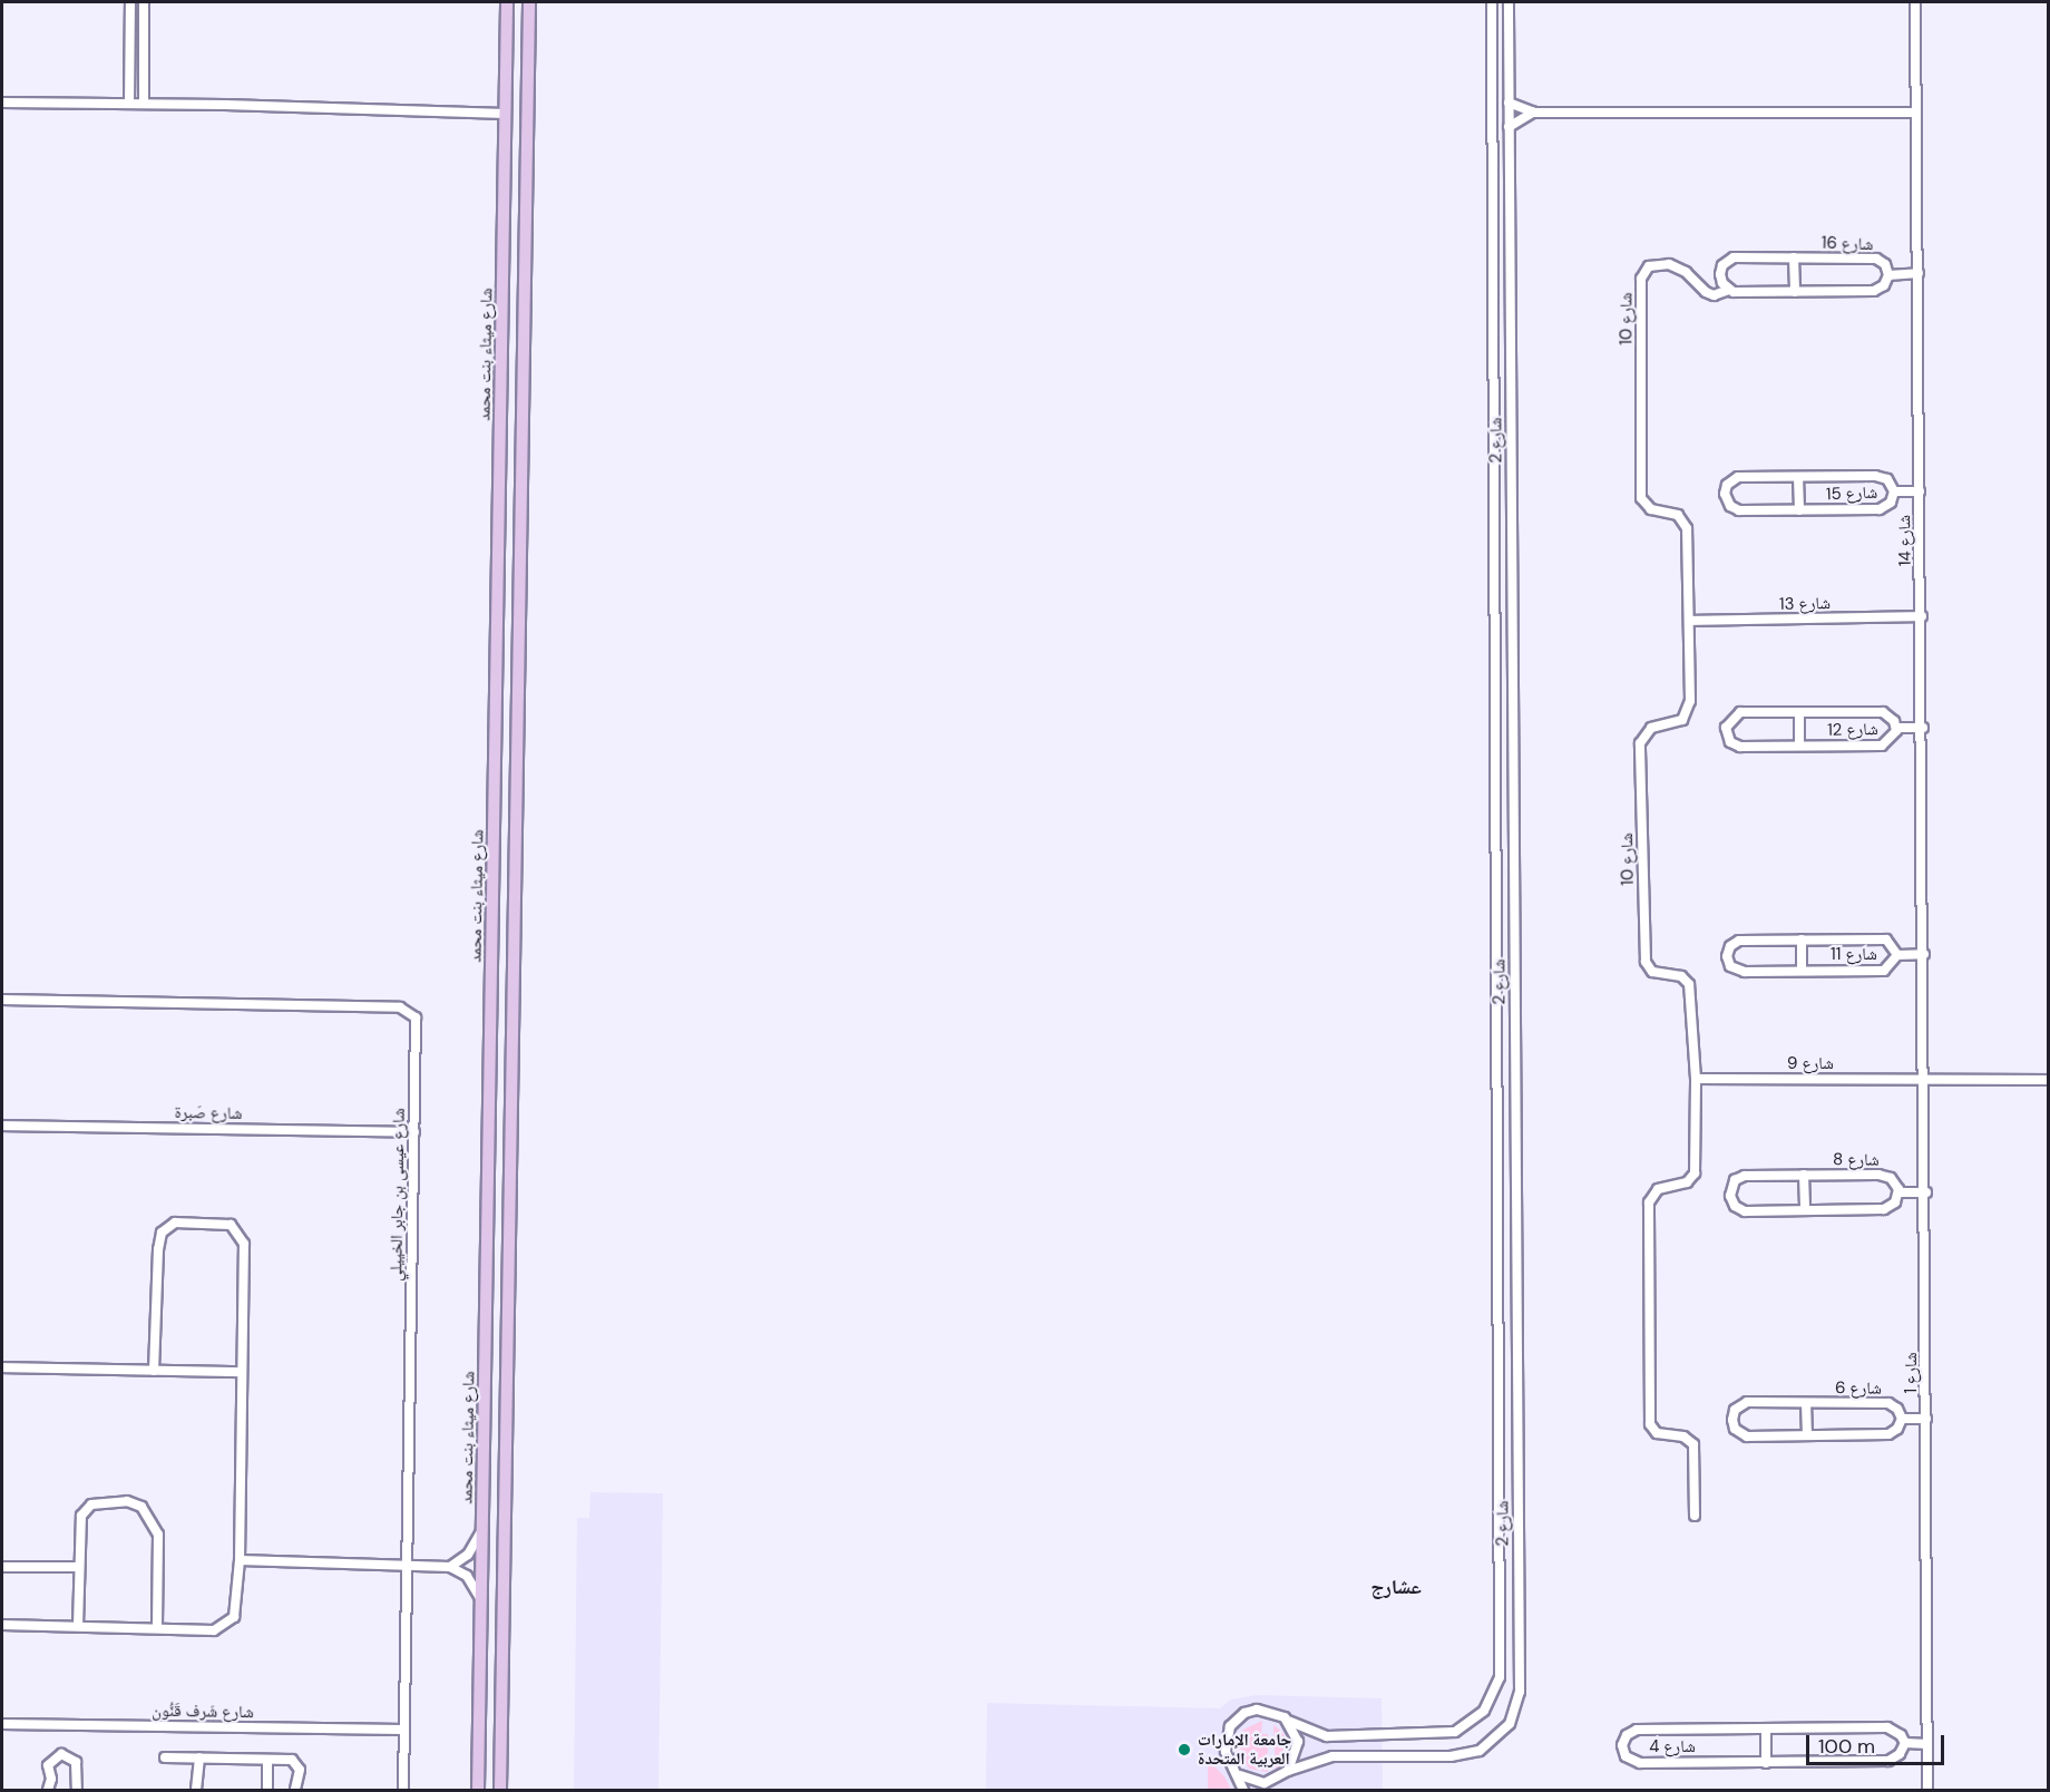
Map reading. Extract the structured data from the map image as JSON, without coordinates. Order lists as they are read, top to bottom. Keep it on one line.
{"streets":{"main road":["شارع ميثاء بنت محمد"],"street":["شارع 16","شارع 10","شارع 2","شارع 15","شارع 14","شارع 13","شارع 12","شارع 11","شارع 9","شارع صَبرة","شارع 8","شارع عيسى بن جابر الخييلي","شارع 1","شارع 6","شارع شَرف قَنُّون","شارع 4"]},"crossings":[["شارع 16","شارع 10"],["شارع 10","شارع 13"],["شارع 10","شارع 9"],["شارع 15","شارع 14"],["شارع 14","شارع 13"],["شارع 14","شارع 12"],["شارع 14","شارع 11"],["شارع 14","شارع 9"],["شارع 14","شارع 1"],["شارع 9","شارع 1"],["شارع صَبرة","شارع عيسى بن جابر الخييلي"],["شارع عيسى بن جابر الخييلي","شارع شَرف قَنُّون"],["شارع 1","شارع 4"]],"districts":["عشارج"],"places":["جامعة الإمارات العربية المتحدة"],"scale_bar":"100 m"}
